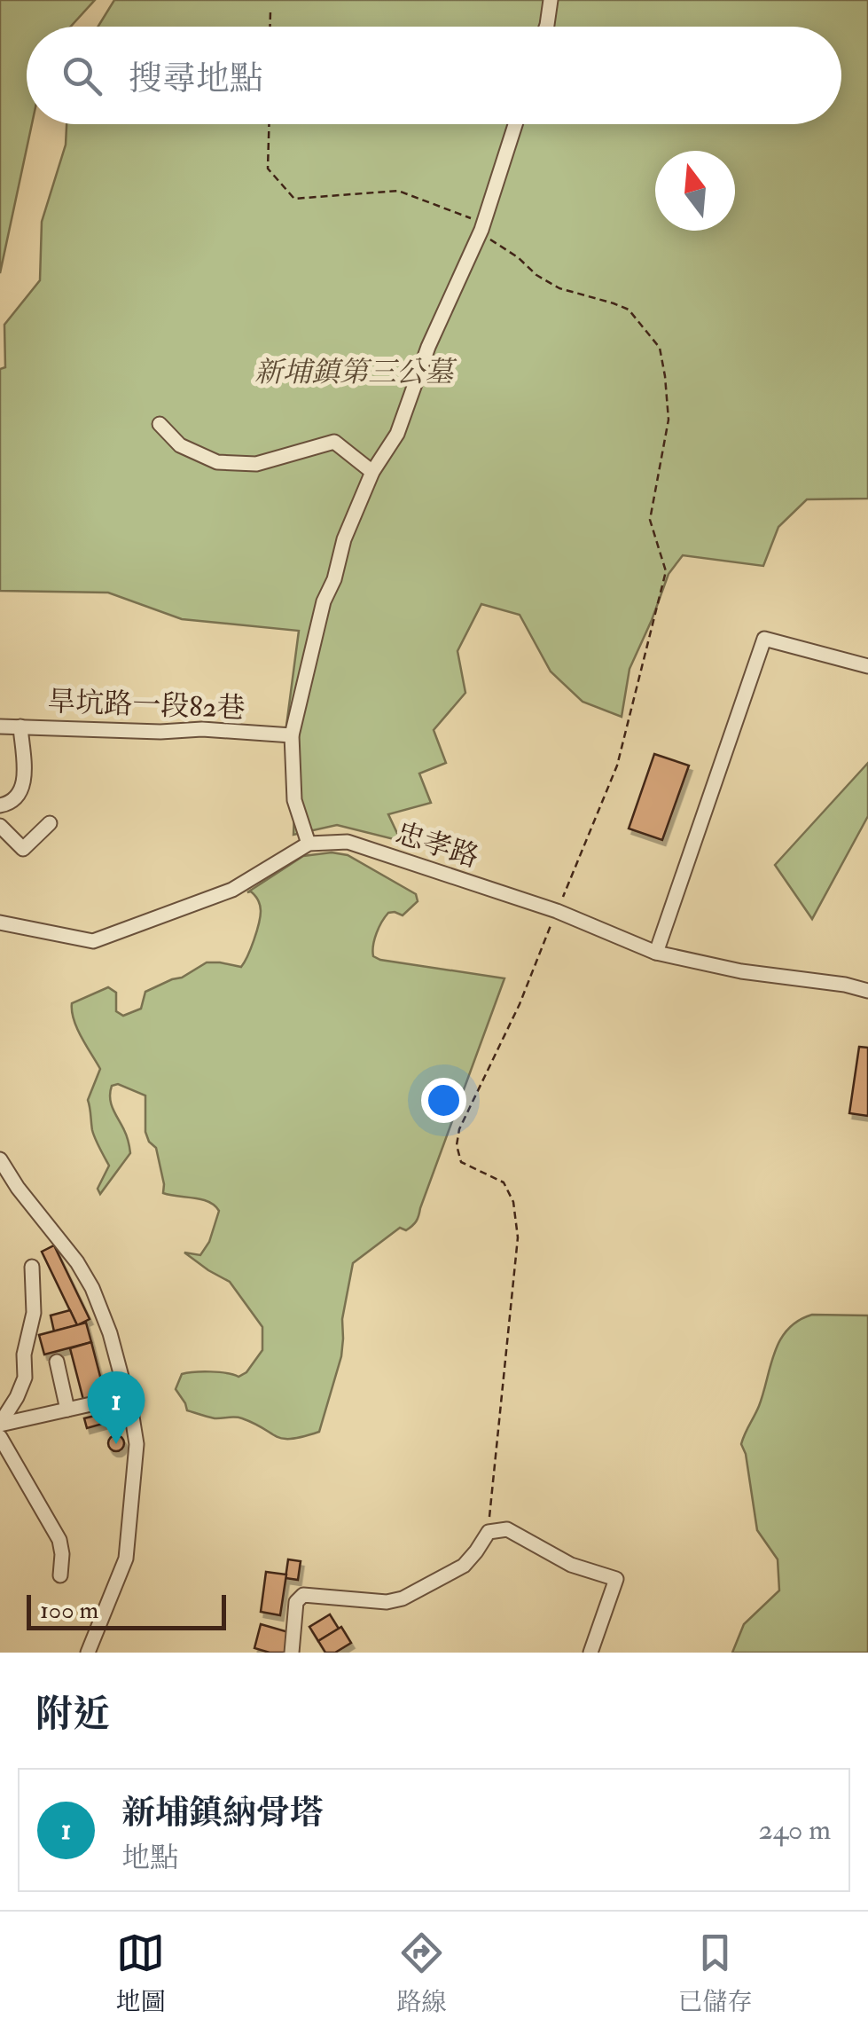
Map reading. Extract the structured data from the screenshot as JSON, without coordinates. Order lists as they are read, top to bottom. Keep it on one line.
{"streets":{"street":["旱坑路一段82巷","忠孝路"]},"parks":["新埔鎮第三公墓"],"scale_bar":"100 m","north":"top","page":{"search":"搜尋地點","pins":"1","scale":"100 m","heading":"附近","list":[{"mark":"1","name":"新埔鎮納骨塔","note":"地點","value":"240 m"}],"nav":["地圖","路線","已儲存"]}}
